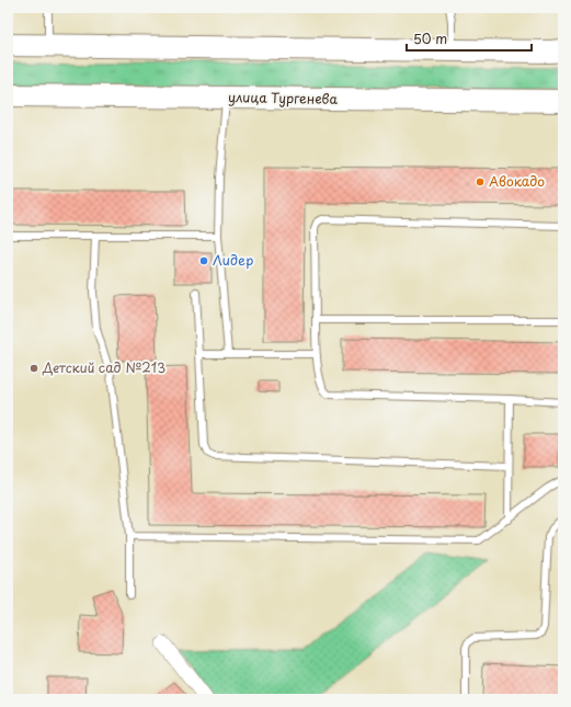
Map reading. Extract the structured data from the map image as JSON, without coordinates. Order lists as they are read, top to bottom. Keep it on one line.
{"streets":{"main road":["улица Тургенева"]},"places":["Авокадо","Лидер","Детский сад №213"],"scale_bar":"50 m"}
